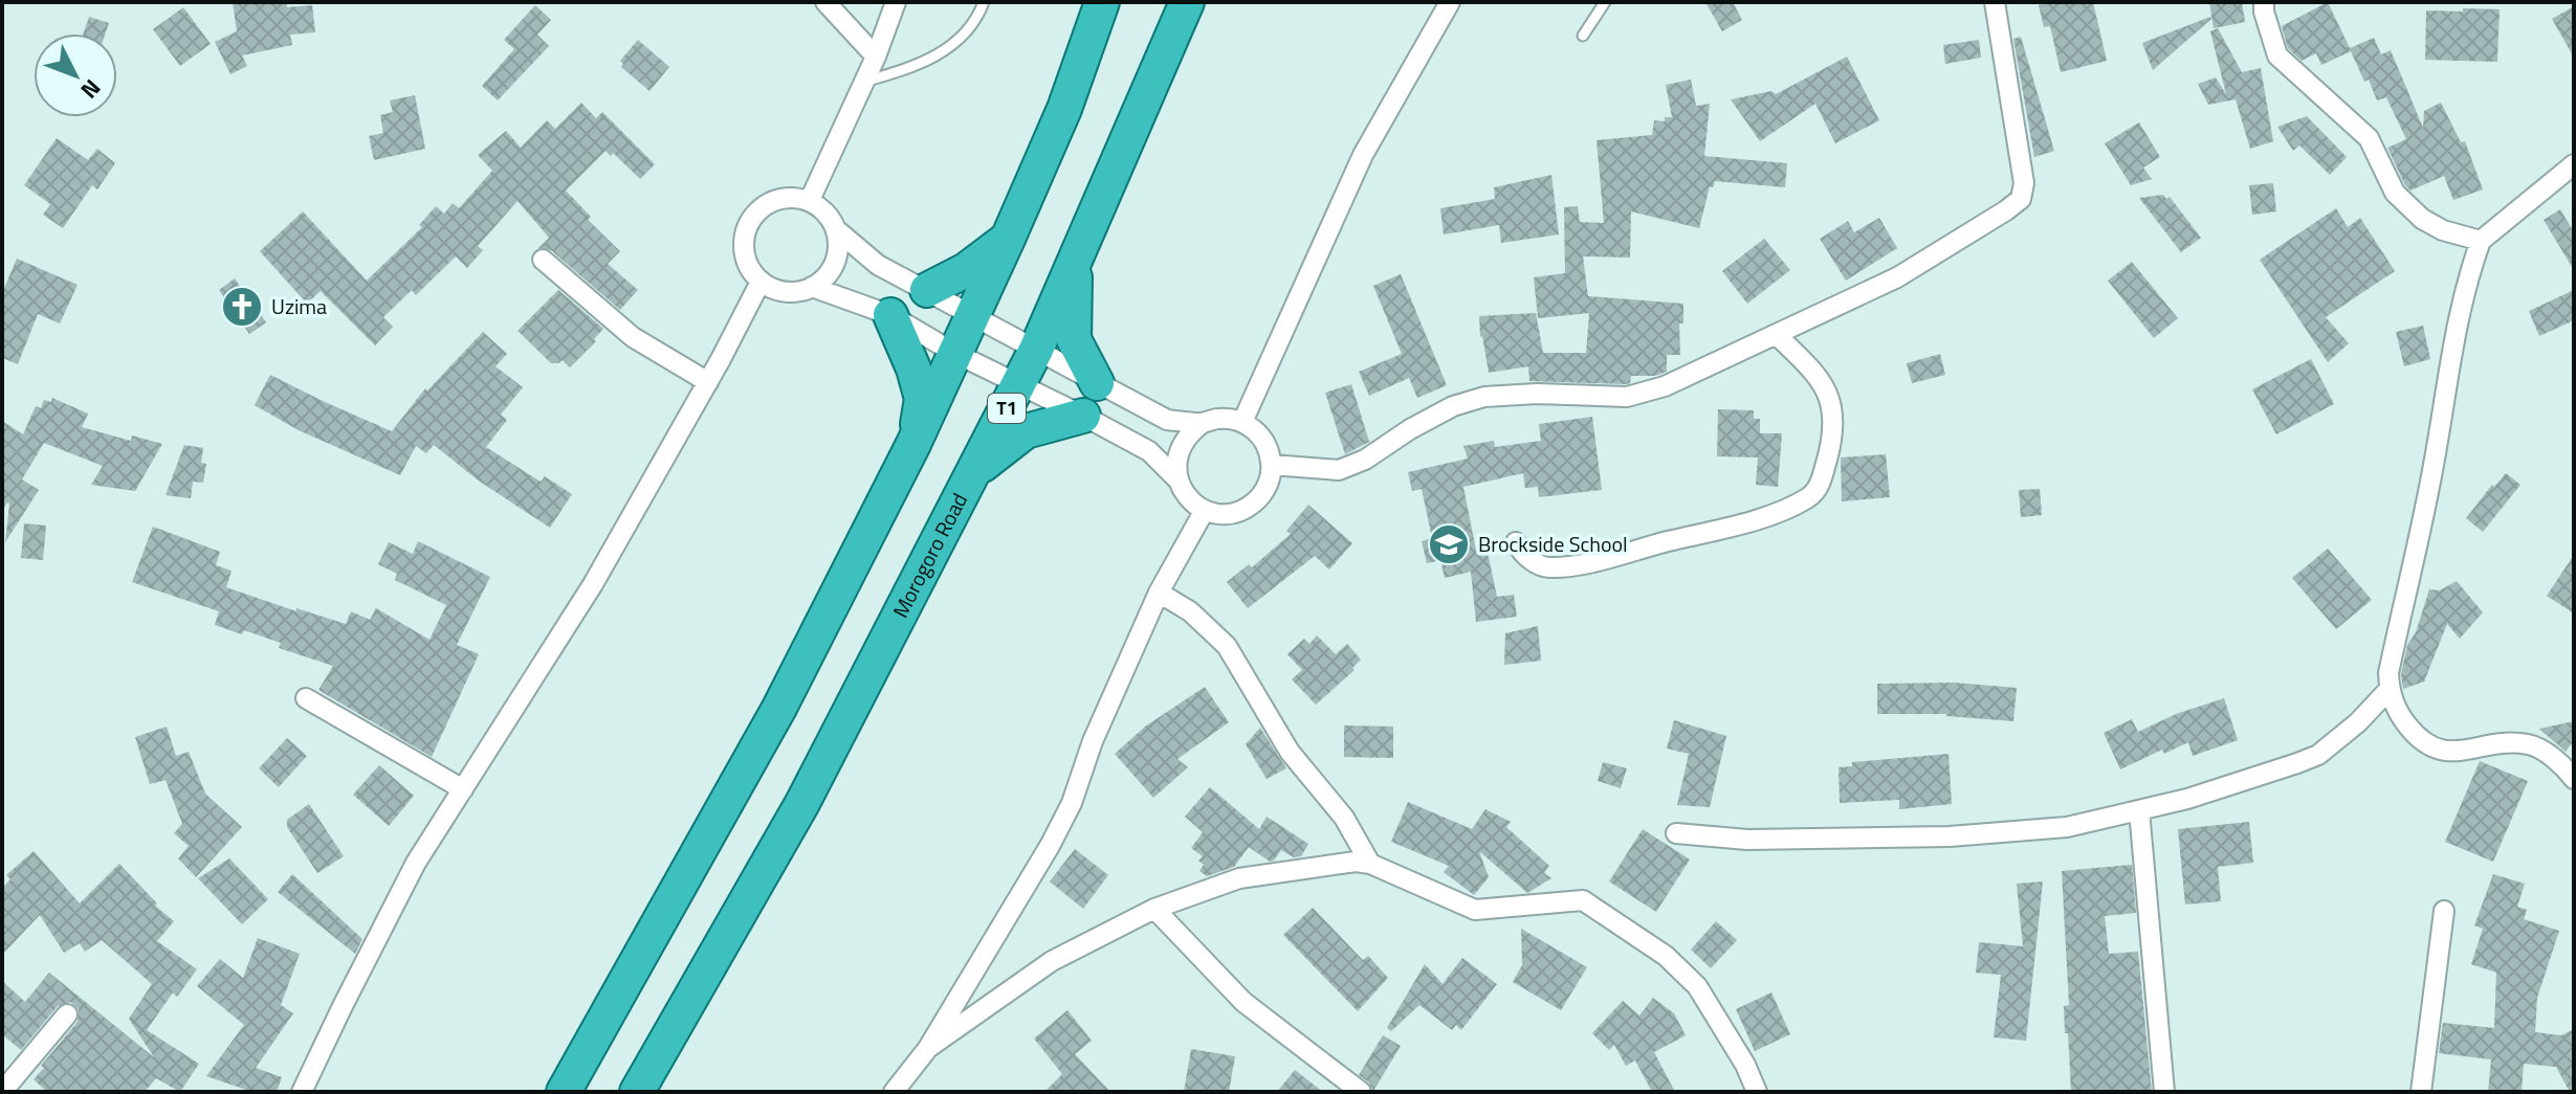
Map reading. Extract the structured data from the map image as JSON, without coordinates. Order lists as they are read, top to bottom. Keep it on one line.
{"streets":{"highway":["T1","Morogoro Road"]},"places":{"church":["Uzima"],"school or university":["Brockside School"]},"north":"bottom right"}
